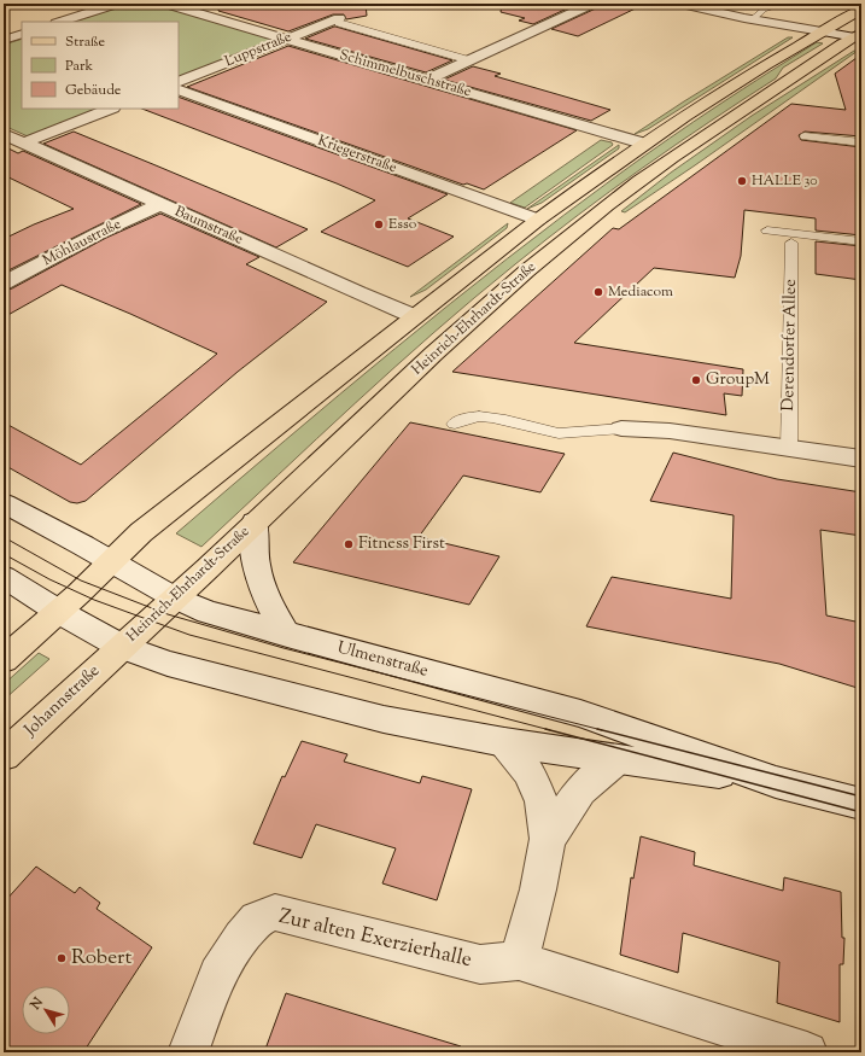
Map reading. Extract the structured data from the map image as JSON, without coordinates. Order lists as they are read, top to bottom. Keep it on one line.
{"streets":{"main road":["Heinrich-Ehrhardt-Straße","Johannstraße"],"street":["Luppstraße","Schimmelbuschstraße","Kriegerstraße","Baumstraße","Möhlaustraße","Ulmenstraße","Zur alten Exerzierhalle"],"lane":["Derendorfer Allee"]},"crossings":[["Luppstraße","Schimmelbuschstraße"],["Schimmelbuschstraße","Heinrich-Ehrhardt-Straße"],["Kriegerstraße","Heinrich-Ehrhardt-Straße"],["Baumstraße","Möhlaustraße"],["Baumstraße","Heinrich-Ehrhardt-Straße"],["Heinrich-Ehrhardt-Straße","Ulmenstraße"],["Heinrich-Ehrhardt-Straße","Johannstraße"],["Ulmenstraße","Johannstraße"]],"places":["HALLE 30","Esso","Mediacom","GroupM","Fitness First","Robert"],"legend":["Straße","Park","Gebäude"],"north":"top left"}
